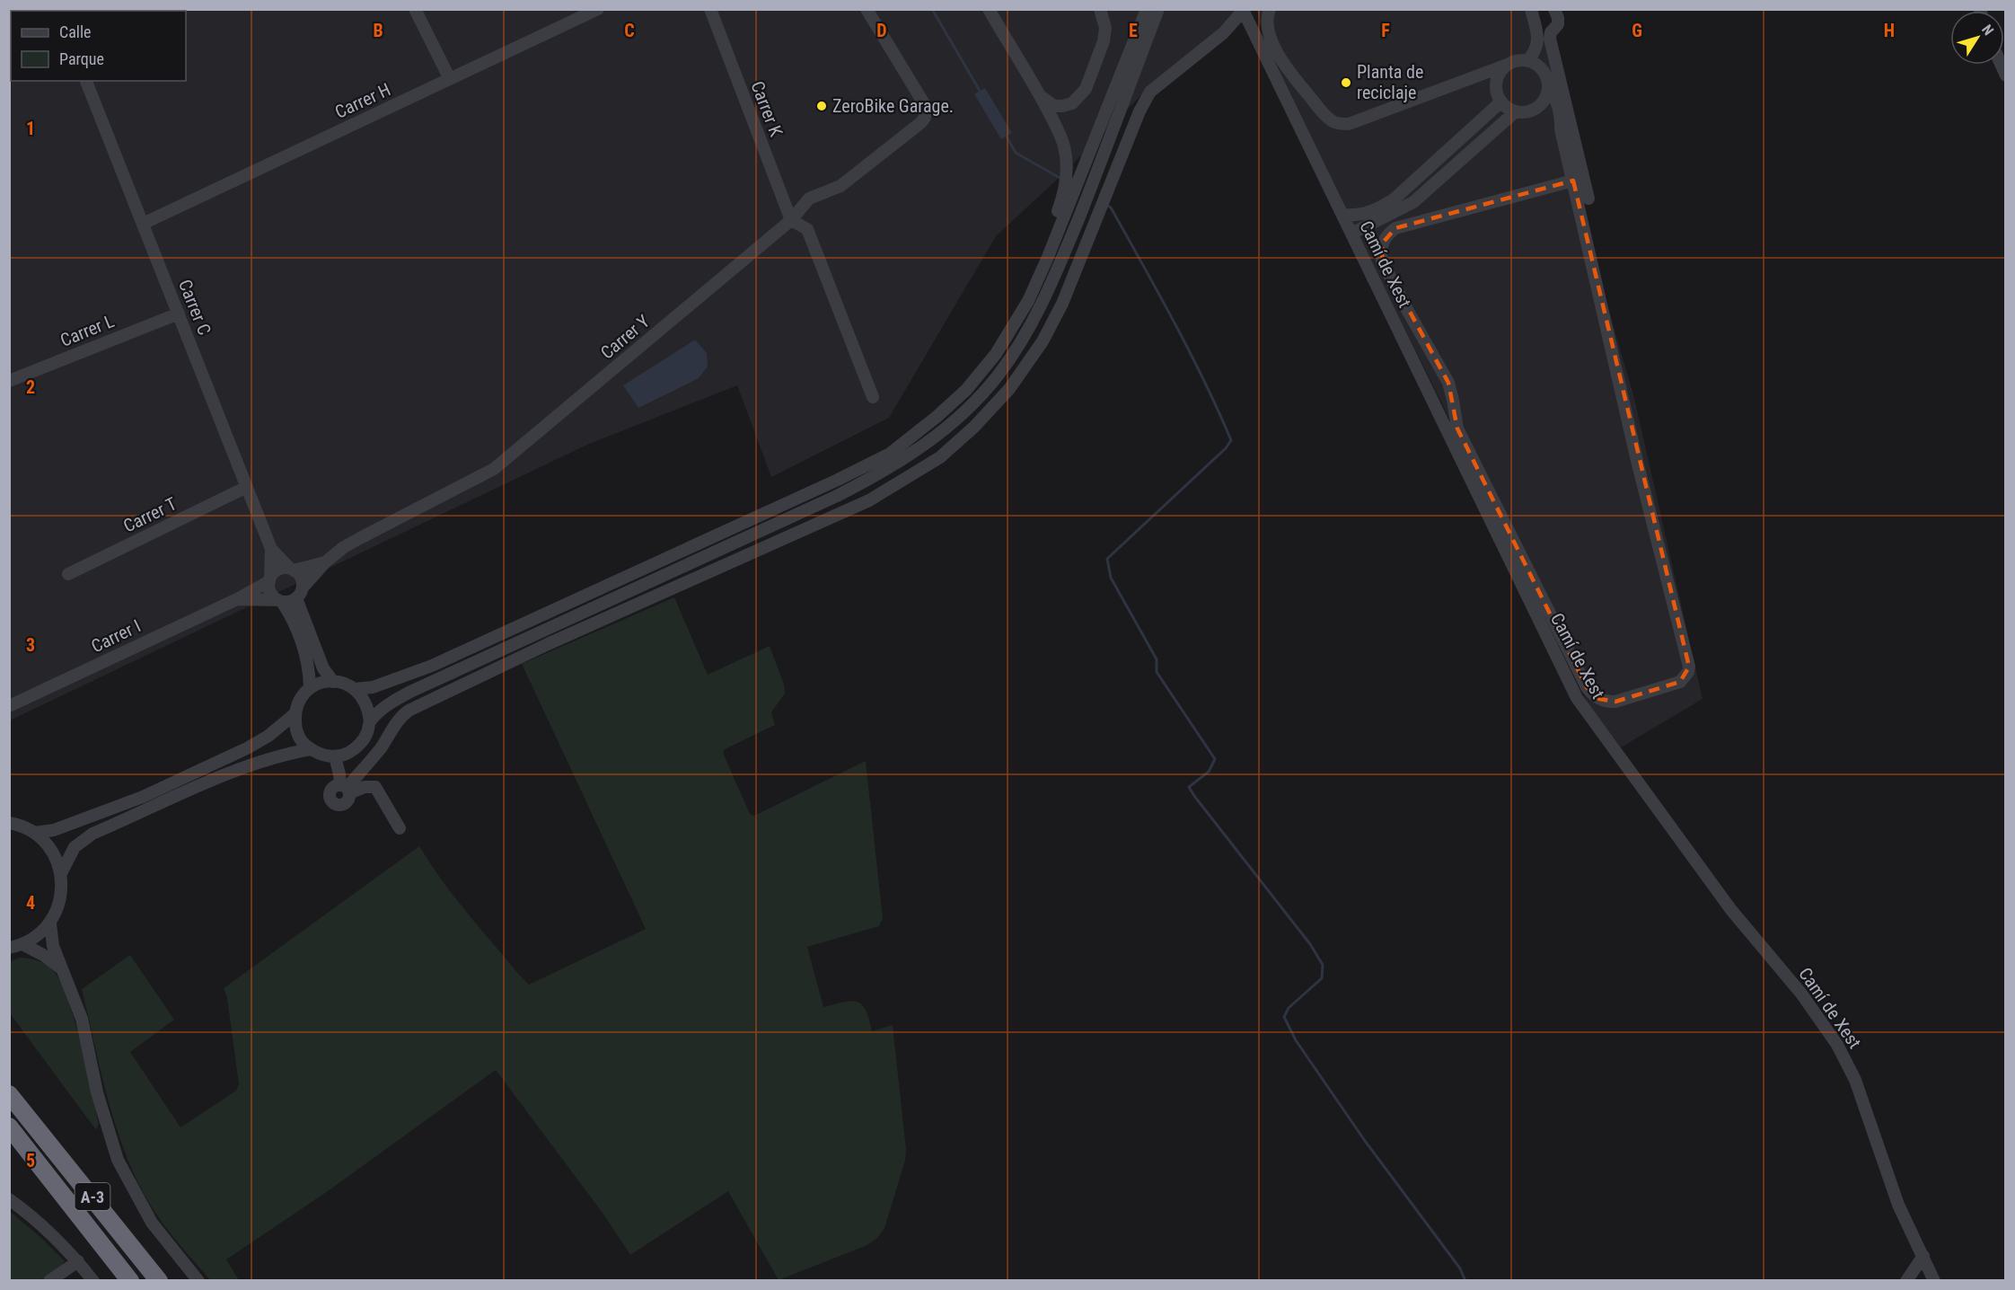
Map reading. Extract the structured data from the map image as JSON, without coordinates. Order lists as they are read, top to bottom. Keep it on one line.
{"streets":{"highway":["A-3"],"street":["Carrer H","Carrer K","Camí de Xest","Carrer C","Carrer L","Carrer Y","Carrer T","Carrer I"]},"crossings":[["Carrer H","Carrer C"],["Carrer K","Carrer Y"],["Carrer C","Carrer L"],["Carrer C","Carrer Y"],["Carrer C","Carrer T"],["Carrer C","Carrer I"],["Carrer Y","Carrer I"]],"places":["Planta de reciclaje","ZeroBike Garage."],"legend":["Calle","Parque"],"north":"top right","grid":{"columns":["B","C","D","E","F","G","H"],"rows":["1","2","3","4","5"]}}
